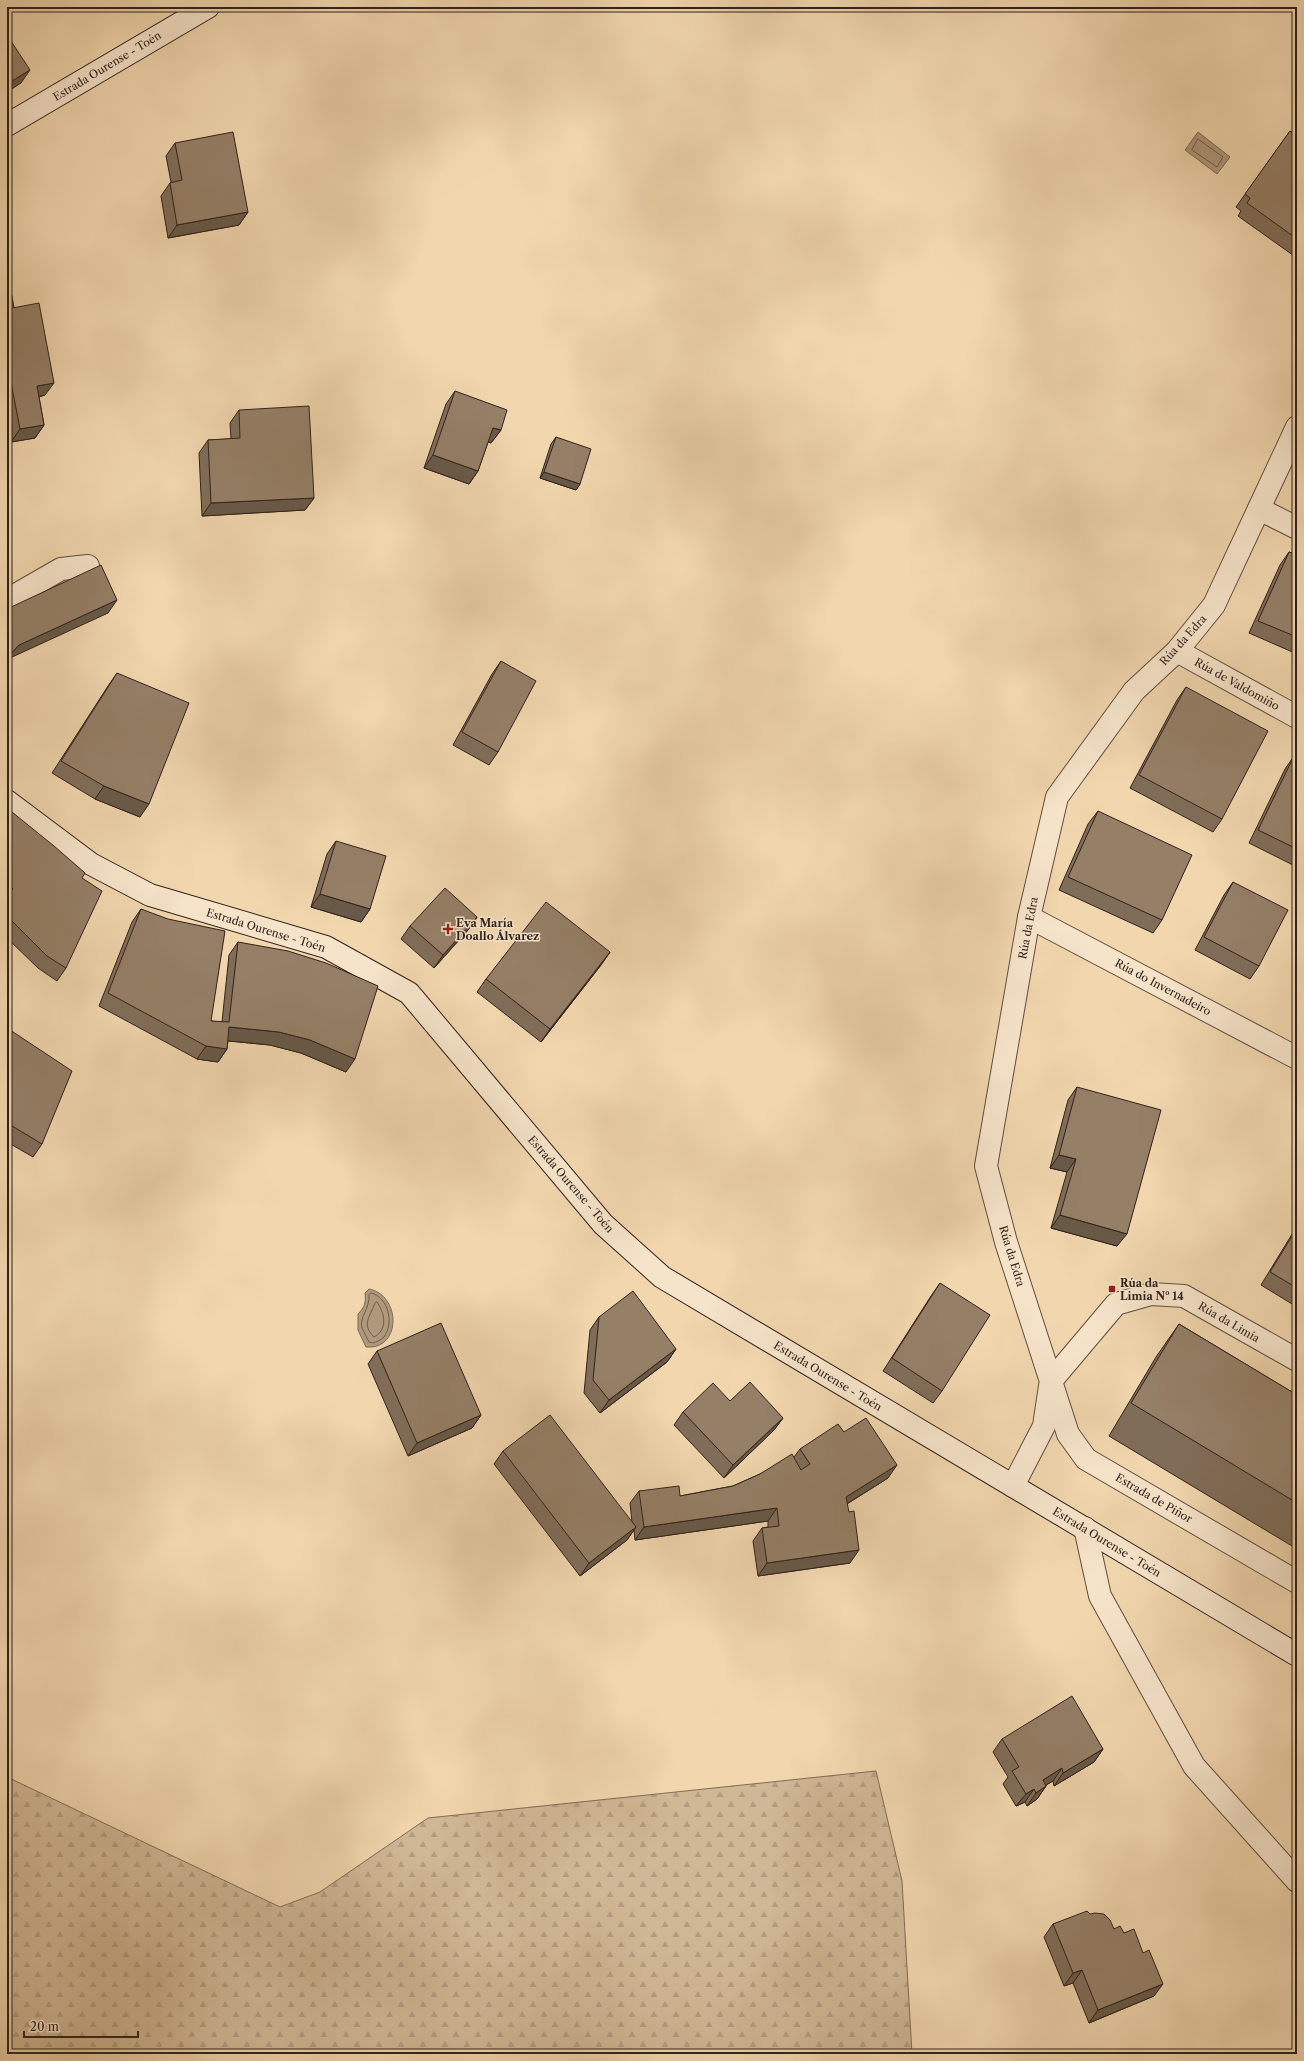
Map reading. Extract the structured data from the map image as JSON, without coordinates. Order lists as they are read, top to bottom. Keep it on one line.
{"streets":{"street":["Estrada Ourense - Toén","Rúa da Edra","Rúa de Valdomiño","Rúa do Invernadeiro","Rúa da Limia","Estrada de Piñor"]},"crossings":[["Estrada Ourense - Toén","Rúa da Edra"],["Rúa da Edra","Rúa de Valdomiño"],["Rúa da Edra","Rúa do Invernadeiro"],["Rúa da Edra","Rúa da Limia"],["Rúa da Edra","Estrada de Piñor"],["Rúa da Limia","Estrada de Piñor"]],"places":{"health":["Eva María Doallo Álvarez"],"transit":["Rúa da Limia Nº 14"]},"scale_bar":"20 m"}
